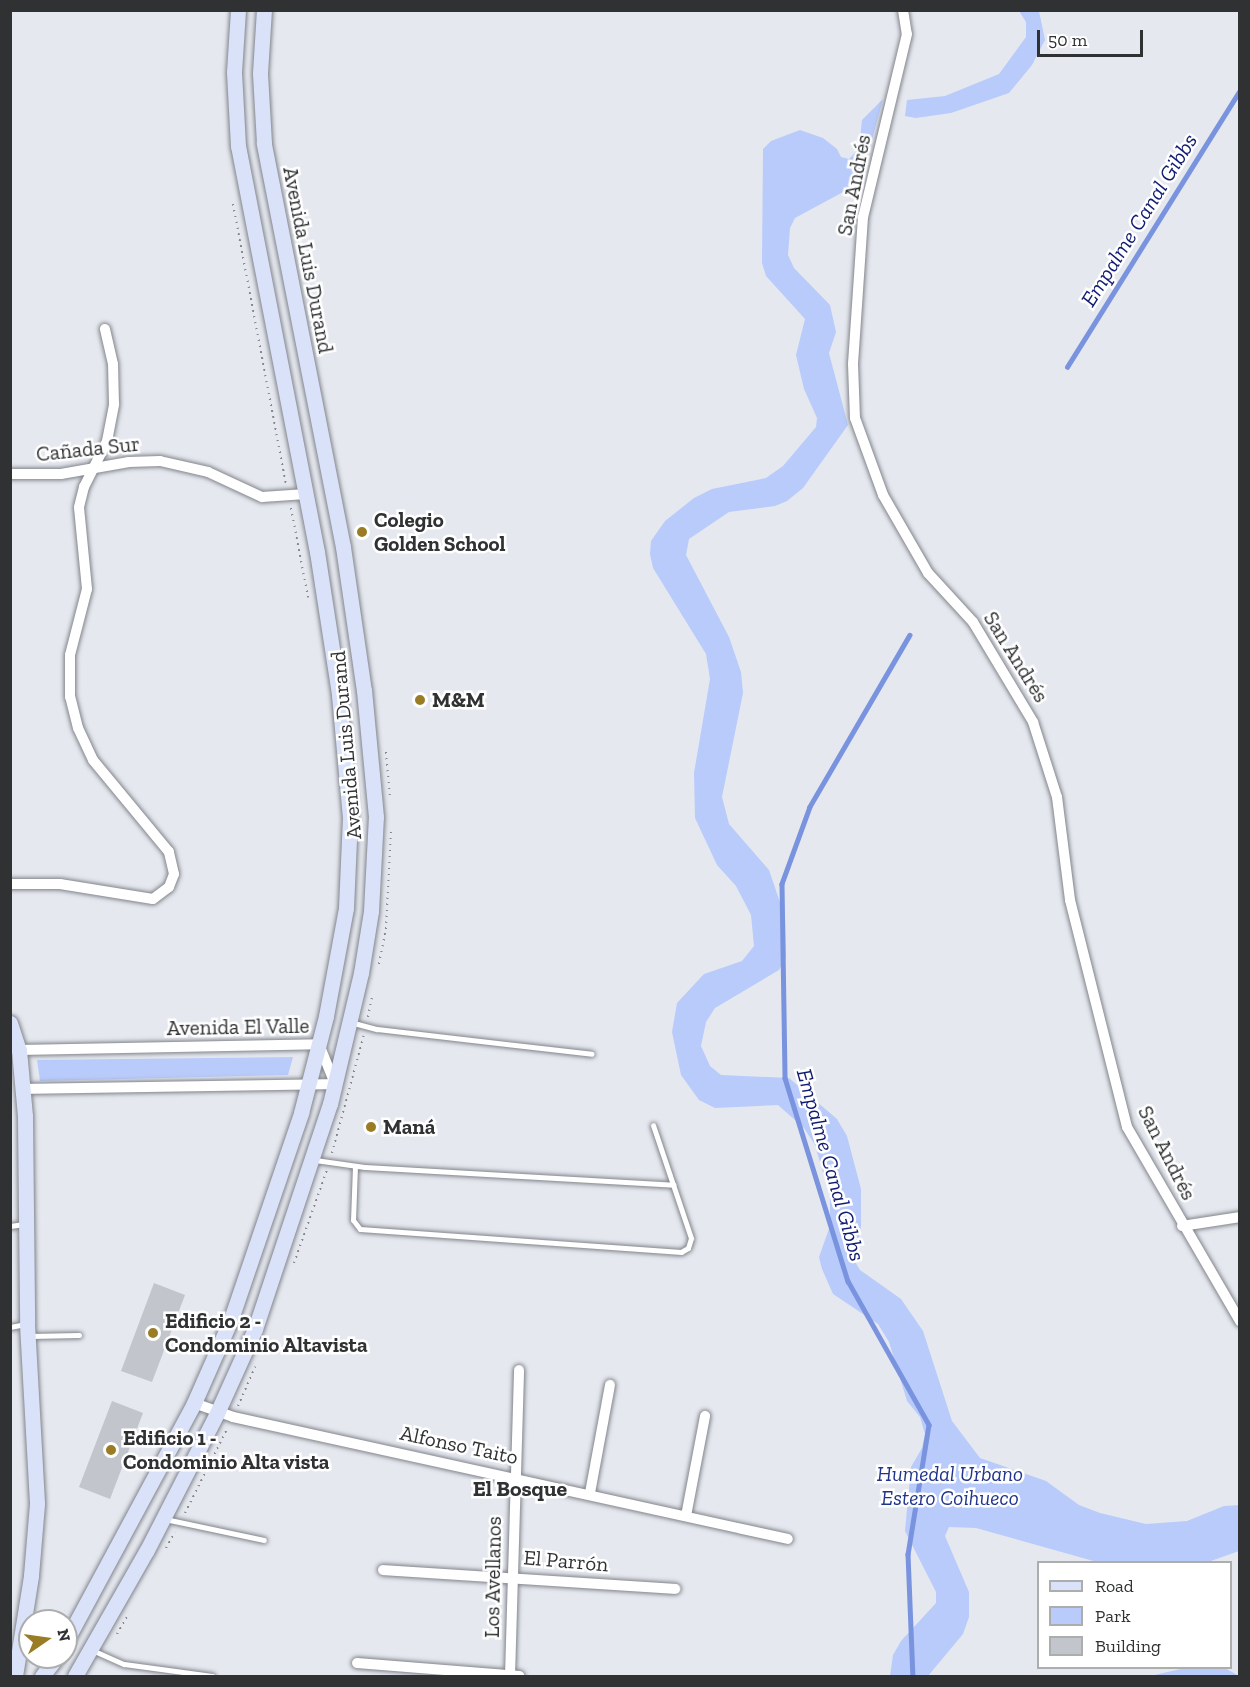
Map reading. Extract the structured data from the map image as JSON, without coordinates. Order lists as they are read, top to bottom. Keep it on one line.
{"streets":{"street":["San Andrés","Avenida Luis Durand","Cañada Sur","Avenida El Valle","Alfonso Taito","El Parrón","Los Avellanos"]},"crossings":[["Avenida Luis Durand","Cañada Sur"],["Avenida Luis Durand","Avenida El Valle"],["Avenida Luis Durand","Alfonso Taito"],["Alfonso Taito","Los Avellanos"],["El Parrón","Los Avellanos"]],"districts":["El Bosque"],"water":["Empalme Canal Gibbs"],"parks":["Humedal Urbano Estero Coihueco"],"places":["Colegio Golden School","M&M","Maná","Edificio 2 - Condominio Altavista","Edificio 1 - Condominio Alta vista"],"legend":["Road","Park","Building"],"scale_bar":"50 m","north":"right"}
